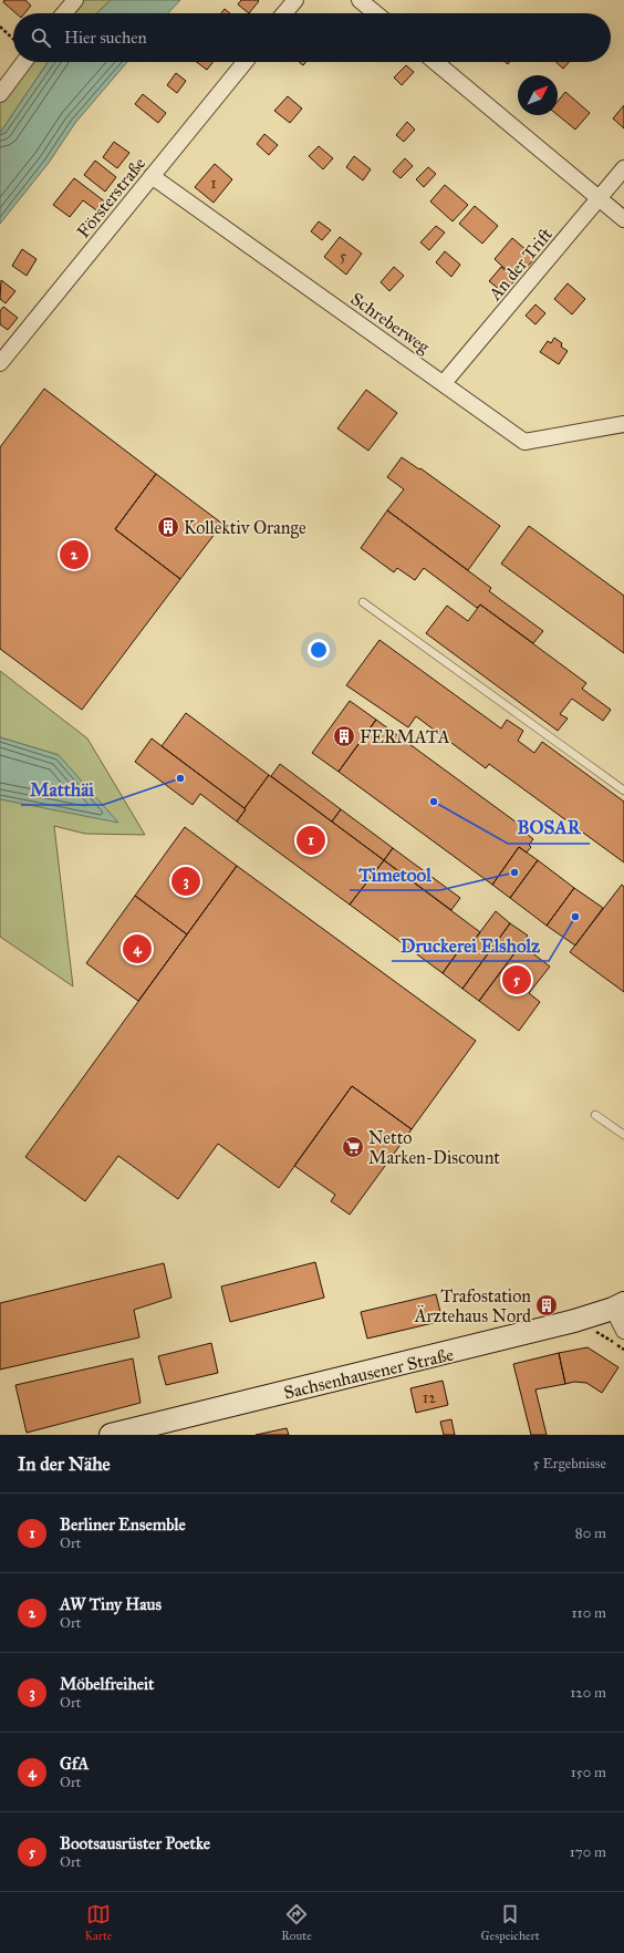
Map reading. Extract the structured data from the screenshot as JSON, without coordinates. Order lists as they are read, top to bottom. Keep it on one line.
{"streets":{"main road":["Sachsenhausener Straße"],"street":["Försterstraße","An der Trift","Schreberweg"]},"crossings":[["Försterstraße","Schreberweg"],["An der Trift","Schreberweg"]],"places":{"building":["Kollektiv Orange","FERMATA","Trafostation Ärztehaus Nord"],"other":["Matthäi","BOSAR","Timetool","Druckerei Elsholz"],"supermarket":["Netto Marken-Discount"]},"house_numbers":["1","5","12"],"north":"top right","page":{"search":"Hier suchen","pins":["2","1","3","4","5"],"heading":["In der Nähe","5 Ergebnisse"],"list":[{"mark":"1","name":"Berliner Ensemble","note":"Ort","value":"80 m"},{"mark":"2","name":"AW Tiny Haus","note":"Ort","value":"110 m"},{"mark":"3","name":"Möbelfreiheit","note":"Ort","value":"120 m"},{"mark":"4","name":"GfA","note":"Ort","value":"150 m"},{"mark":"5","name":"Bootsausrüster Poetke","note":"Ort","value":"170 m"}],"nav":["Karte","Route","Gespeichert"]}}
